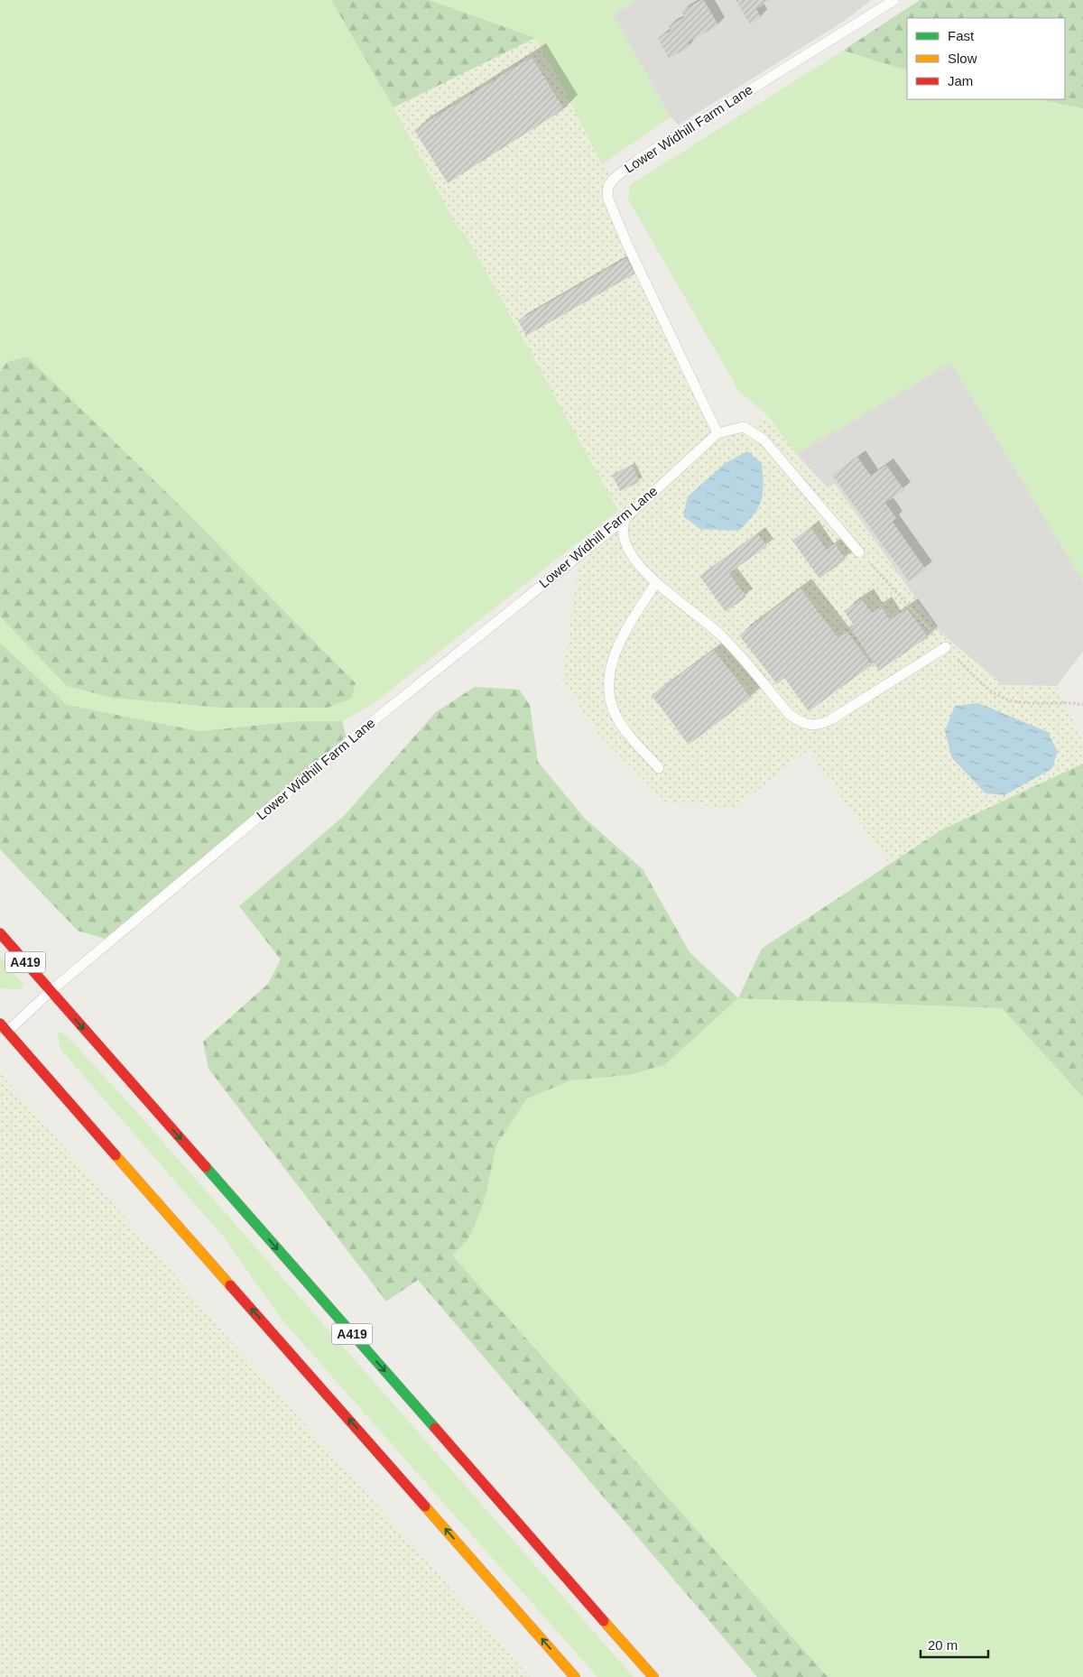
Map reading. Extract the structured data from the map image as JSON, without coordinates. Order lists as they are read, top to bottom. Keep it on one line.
{"streets":{"highway":["A419"],"lane":["Lower Widhill Farm Lane"]},"crossings":[["Lower Widhill Farm Lane","A419"]],"legend":["Fast","Slow","Jam"],"scale_bar":"20 m"}
